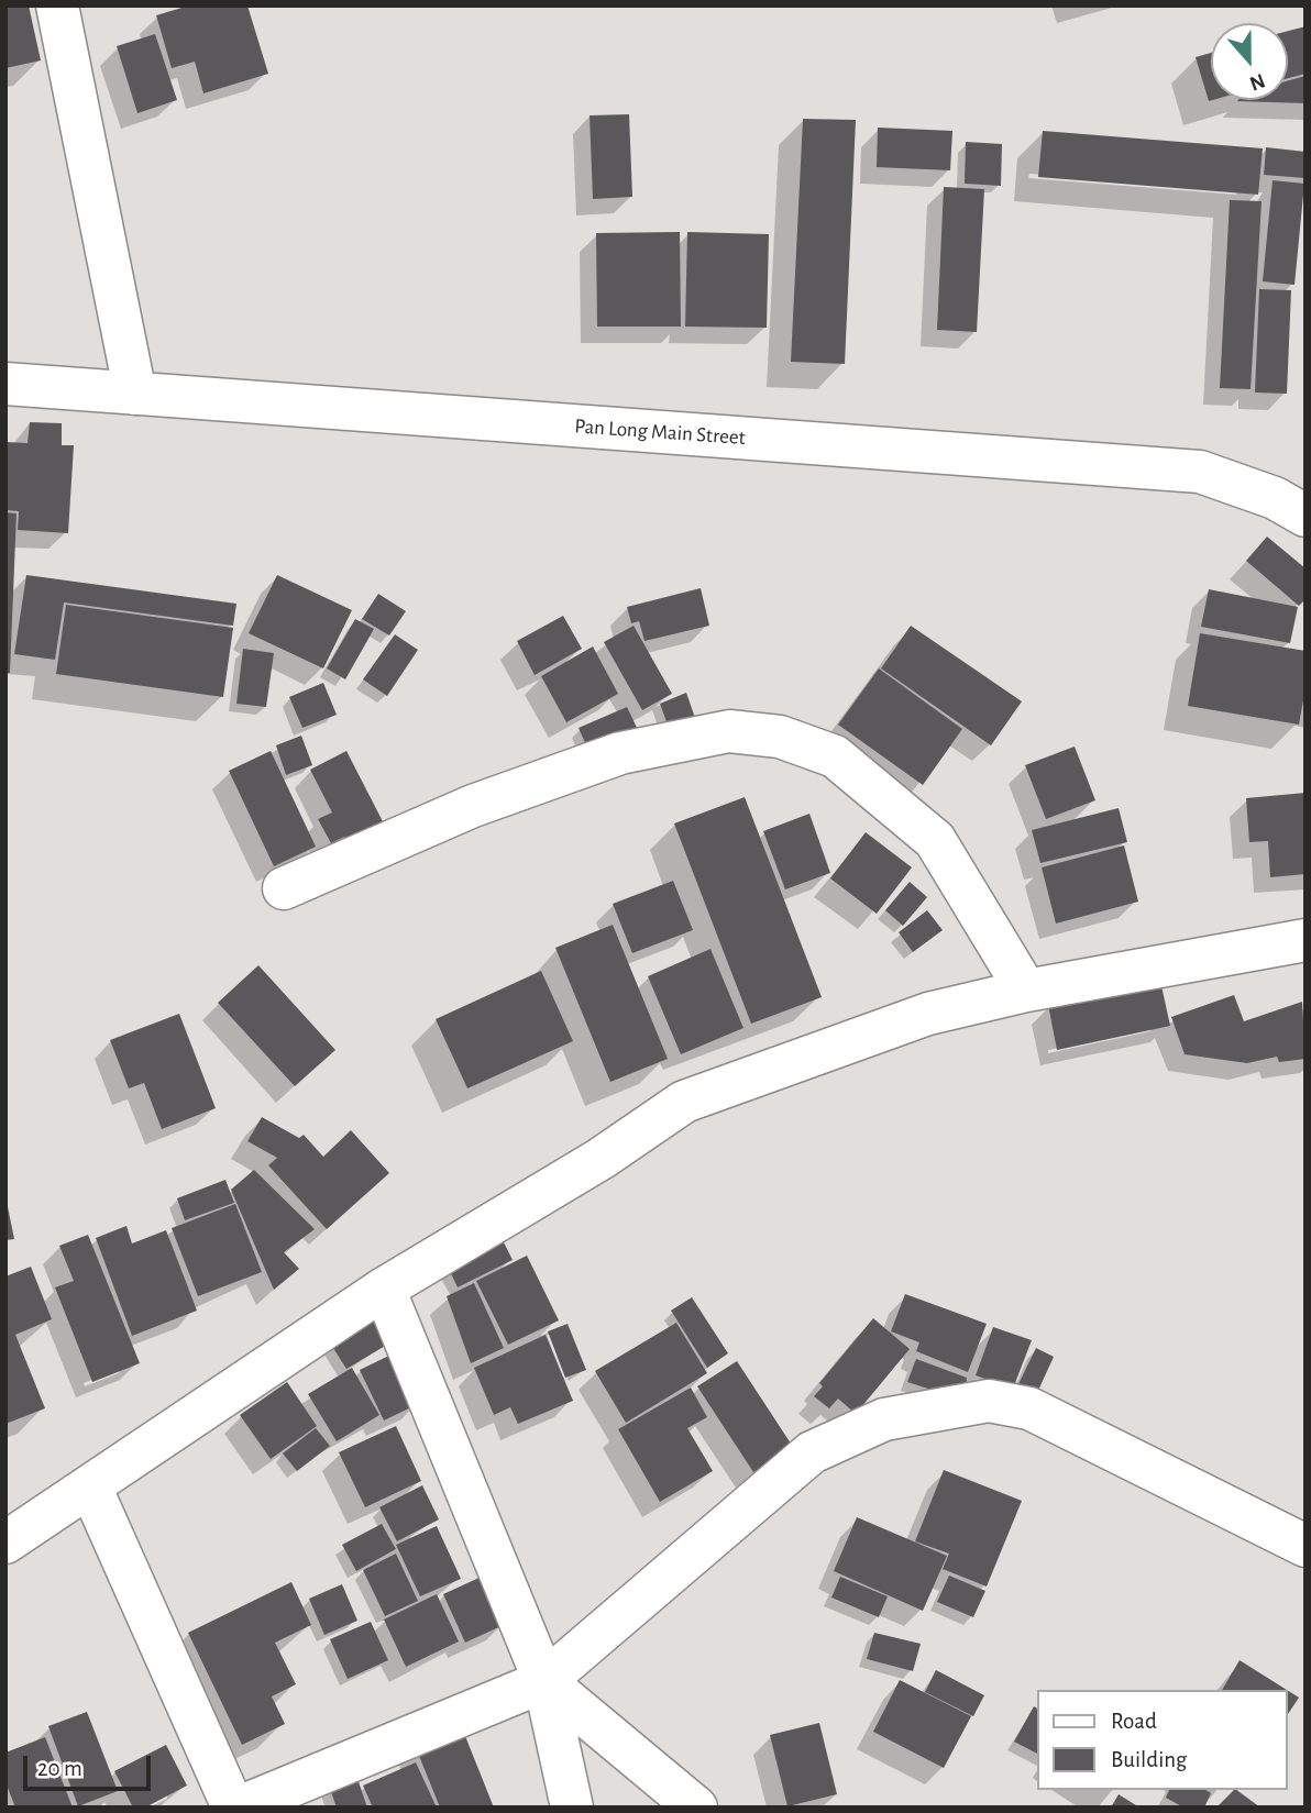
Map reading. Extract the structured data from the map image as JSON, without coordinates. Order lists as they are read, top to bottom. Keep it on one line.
{"streets":{"street":["Pan Long Main Street"]},"legend":["Road","Building"],"scale_bar":"20 m","north":"bottom"}
